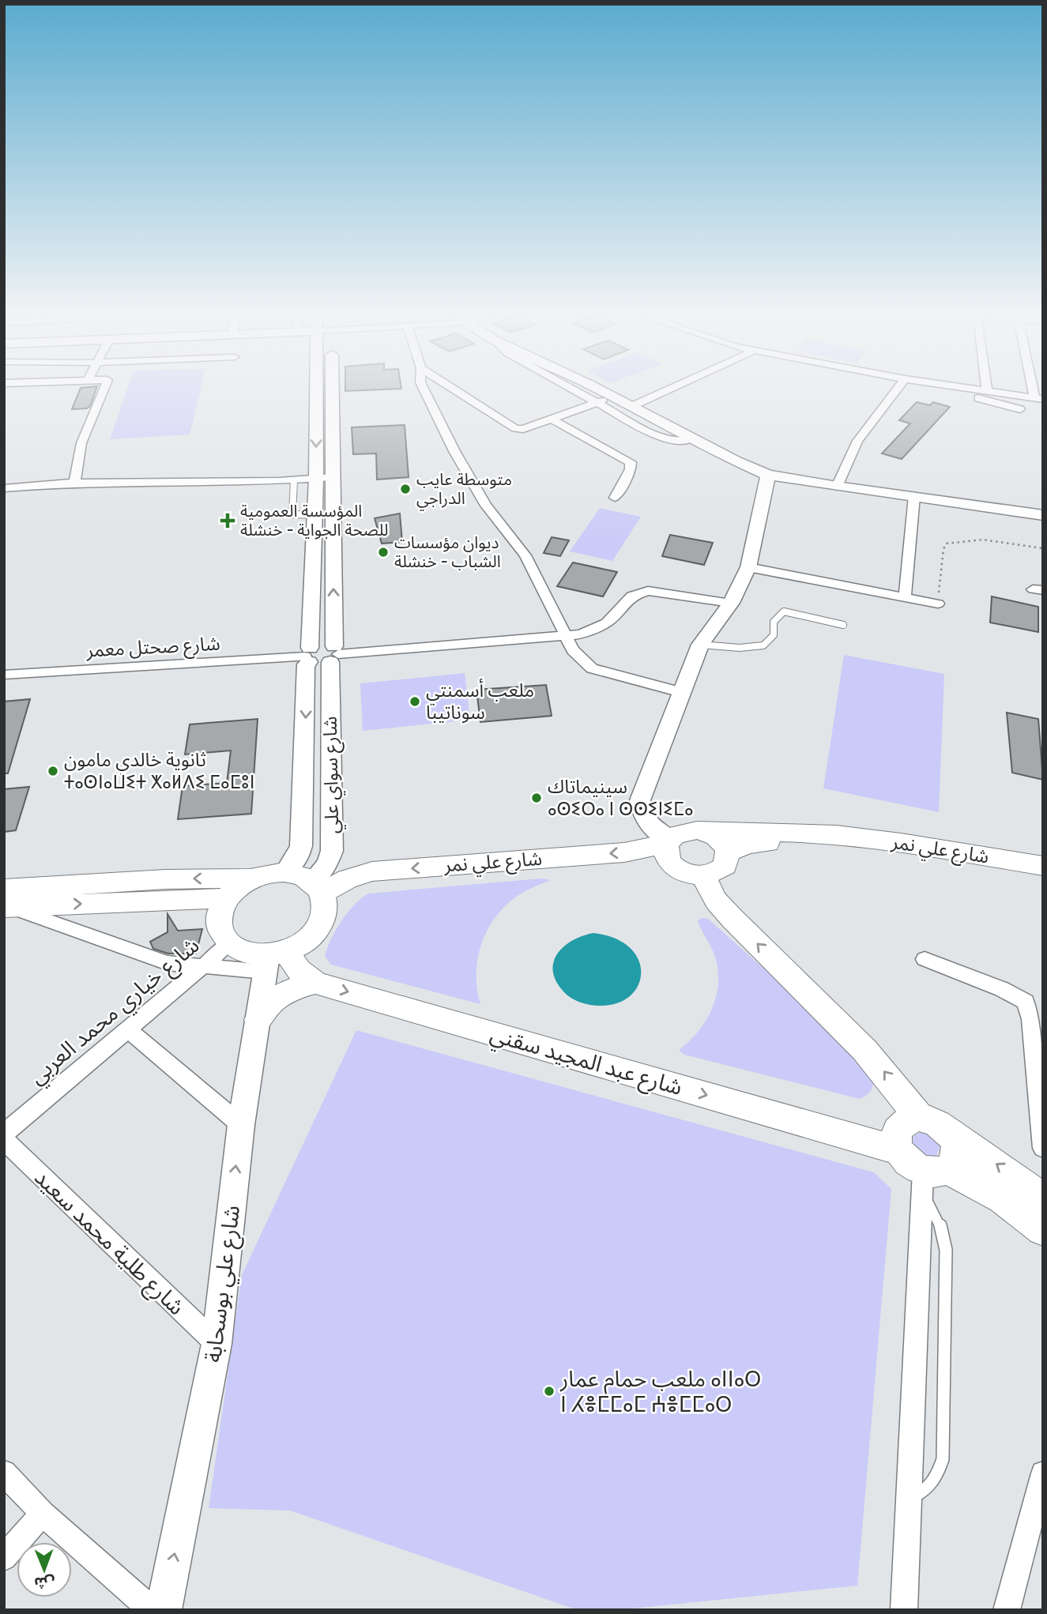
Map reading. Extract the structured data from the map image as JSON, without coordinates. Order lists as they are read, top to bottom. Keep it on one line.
{"streets":{"main road":["شارع سواي علي","شارع علي نمر","شارع عبد المجيد سقني","شارع علي بوسحابة"],"street":["شارع صحتل معمر","شارع خياري محمد العربي","شارع طلية محمد سعيد"]},"crossings":[["شارع صحتل معمر","شارع سواي علي"],["شارع سواي علي","شارع علي نمر"],["شارع سواي علي","شارع خياري محمد العربي"],["شارع سواي علي","شارع عبد المجيد سقني"],["شارع سواي علي","شارع علي بوسحابة"],["شارع علي نمر","شارع خياري محمد العربي"],["شارع علي نمر","شارع عبد المجيد سقني"],["شارع علي نمر","شارع علي بوسحابة"],["شارع خياري محمد العربي","شارع عبد المجيد سقني"],["شارع خياري محمد العربي","شارع علي بوسحابة"],["شارع عبد المجيد سقني","شارع علي بوسحابة"],["شارع طلية محمد سعيد","شارع علي بوسحابة"]],"one_way":["شارع علي نمر","شارع عبد المجيد سقني","شارع علي بوسحابة"],"places":{"other":["متوسطة عايب الدراجي","ديوان مؤسسات الشباب - خنشلة","ملعب أسمنتي سوناتيبا","ثانوية خالدي مامون ⵜⴰⵙⵏⴰⵡⵉⵜ ⵅⴰⵍⴷⵉ ⵎⴰⵎⵓⵏ","سينيماتاك ⴰⵙⵉⵔⴰ ⵏ ⵙⵙⵉⵏⵉⵎⴰ","ملعب حمام عمار ⴰⵏⵏⴰⵔ ⵏ ⵃⴻⵎⵎⴰⵎ ⵄⴻⵎⵎⴰⵔ"],"health":["المؤسسة العمومية للصحة الجواية - خنشلة"]},"north":"bottom"}
